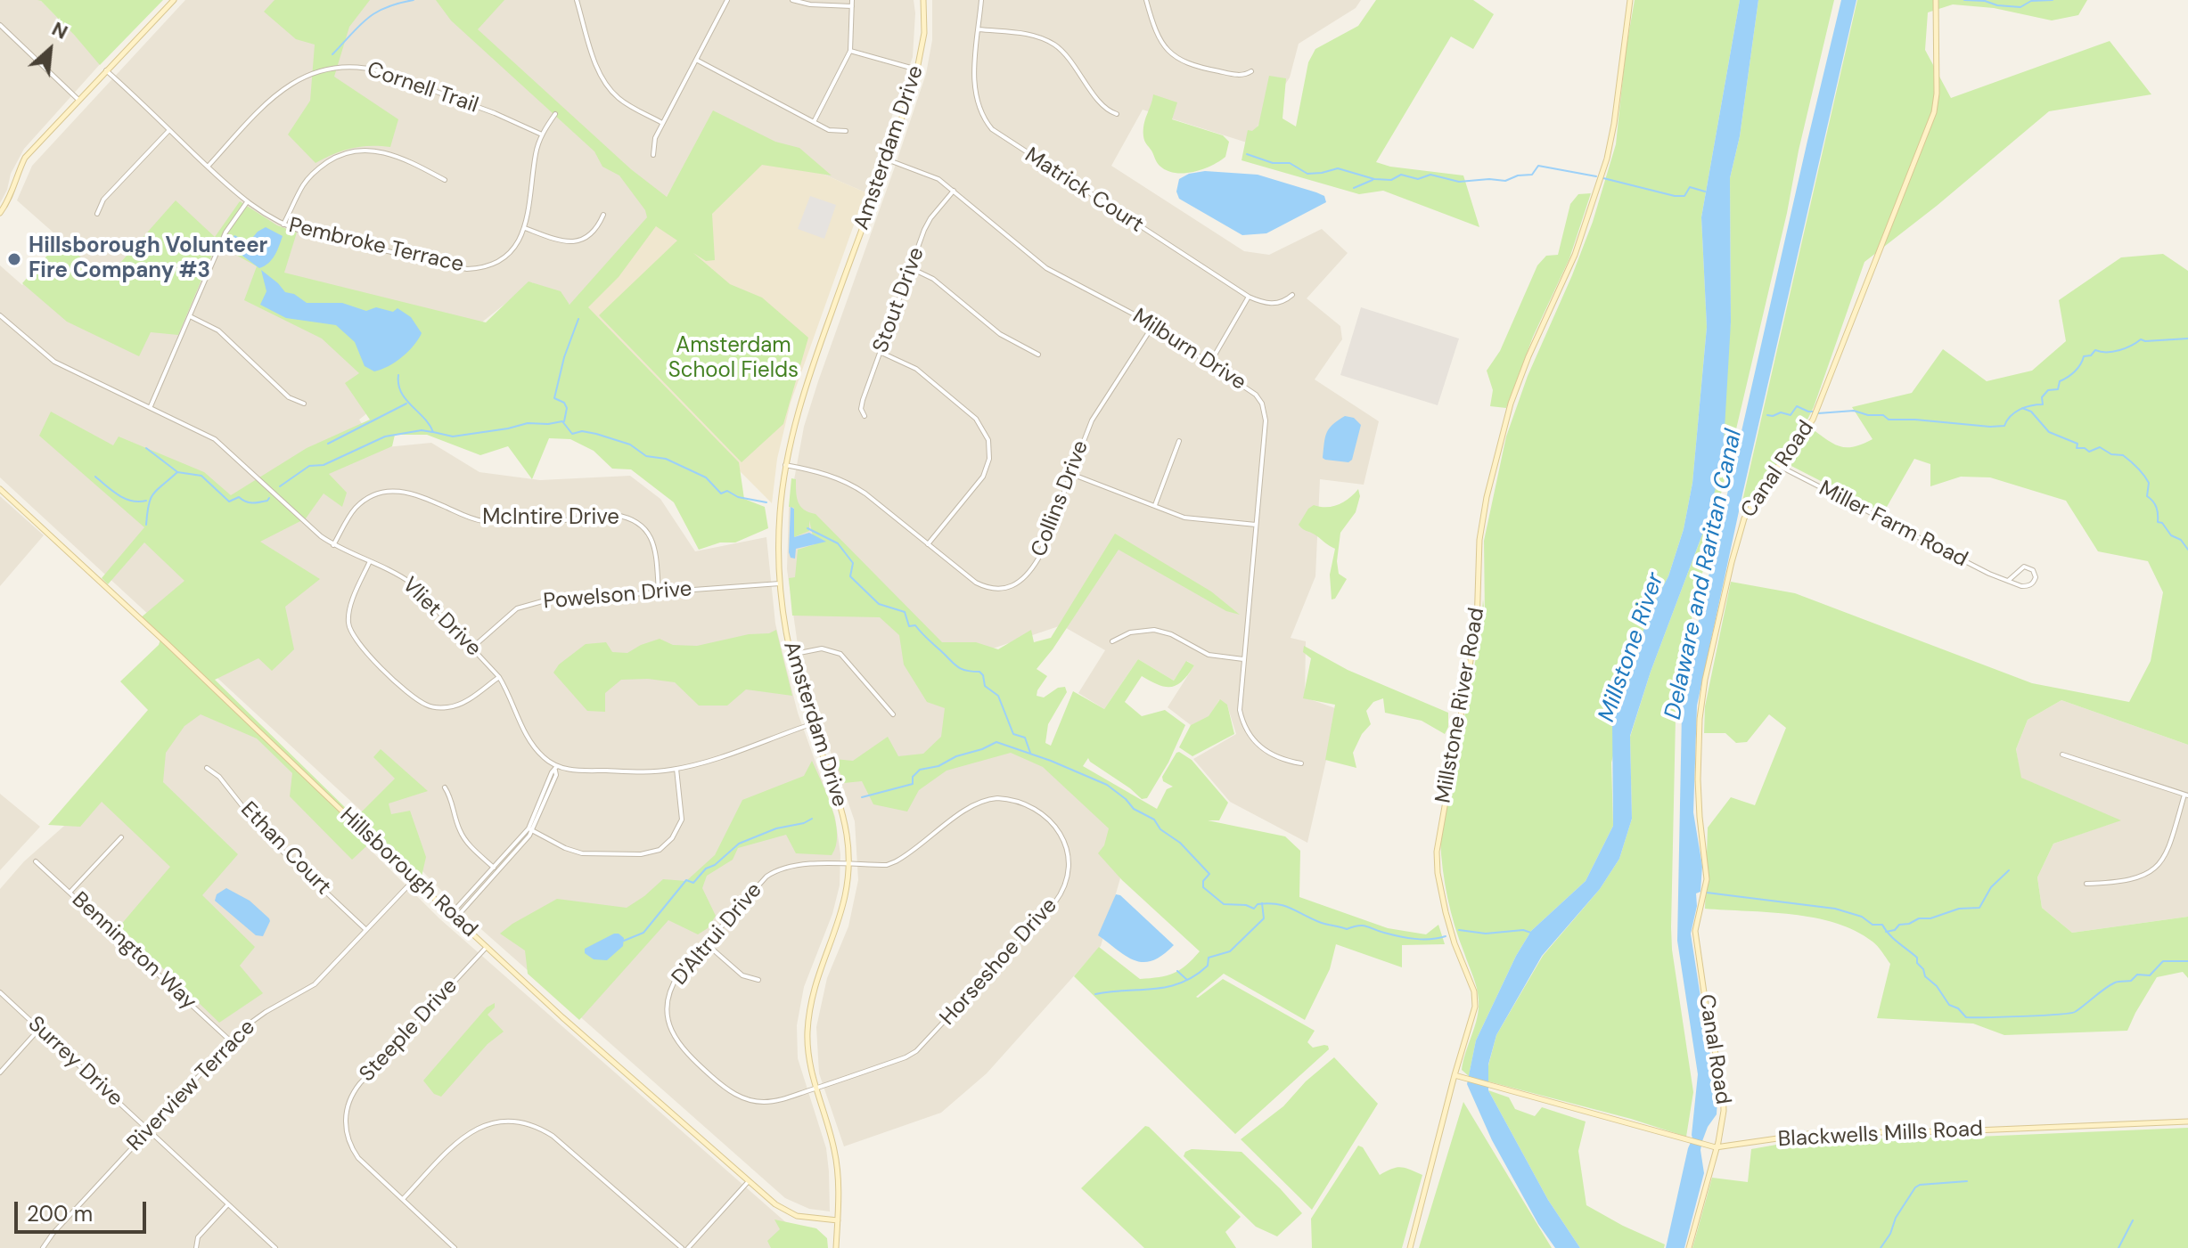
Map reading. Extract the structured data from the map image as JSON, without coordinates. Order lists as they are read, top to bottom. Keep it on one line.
{"streets":{"street":["Cornell Trail","Amsterdam Drive","Matrick Court","Pembroke Terrace","Stout Drive","Milburn Drive","Canal Road","Collins Drive","McIntire Drive","Miller Farm Road","Powelson Drive","Vliet Drive","Millstone River Road","Ethan Court","Hillsborough Road","D'Altrui Drive","Bennington Way","Horseshoe Drive","Steeple Drive","Surrey Drive","Riverview Terrace","Blackwells Mills Road"]},"crossings":[["Cornell Trail","Pembroke Terrace"],["Amsterdam Drive","Milburn Drive"],["Amsterdam Drive","Collins Drive"],["Amsterdam Drive","Powelson Drive"],["Amsterdam Drive","Hillsborough Road"],["Amsterdam Drive","D'Altrui Drive"],["Amsterdam Drive","Horseshoe Drive"],["Stout Drive","Milburn Drive"],["Milburn Drive","Collins Drive"],["Canal Road","Miller Farm Road"],["Canal Road","Blackwells Mills Road"],["McIntire Drive","Powelson Drive"],["McIntire Drive","Vliet Drive"],["Powelson Drive","Vliet Drive"],["Millstone River Road","Blackwells Mills Road"],["Ethan Court","Riverview Terrace"],["Hillsborough Road","Steeple Drive"],["Hillsborough Road","Riverview Terrace"],["D'Altrui Drive","Horseshoe Drive"],["Bennington Way","Riverview Terrace"],["Surrey Drive","Riverview Terrace"]],"water":["Delaware and Raritan Canal","Millstone River"],"parks":["Amsterdam School Fields"],"places":["Hillsborough Volunteer Fire Company #3"],"scale_bar":"200 m","north":"top right"}
